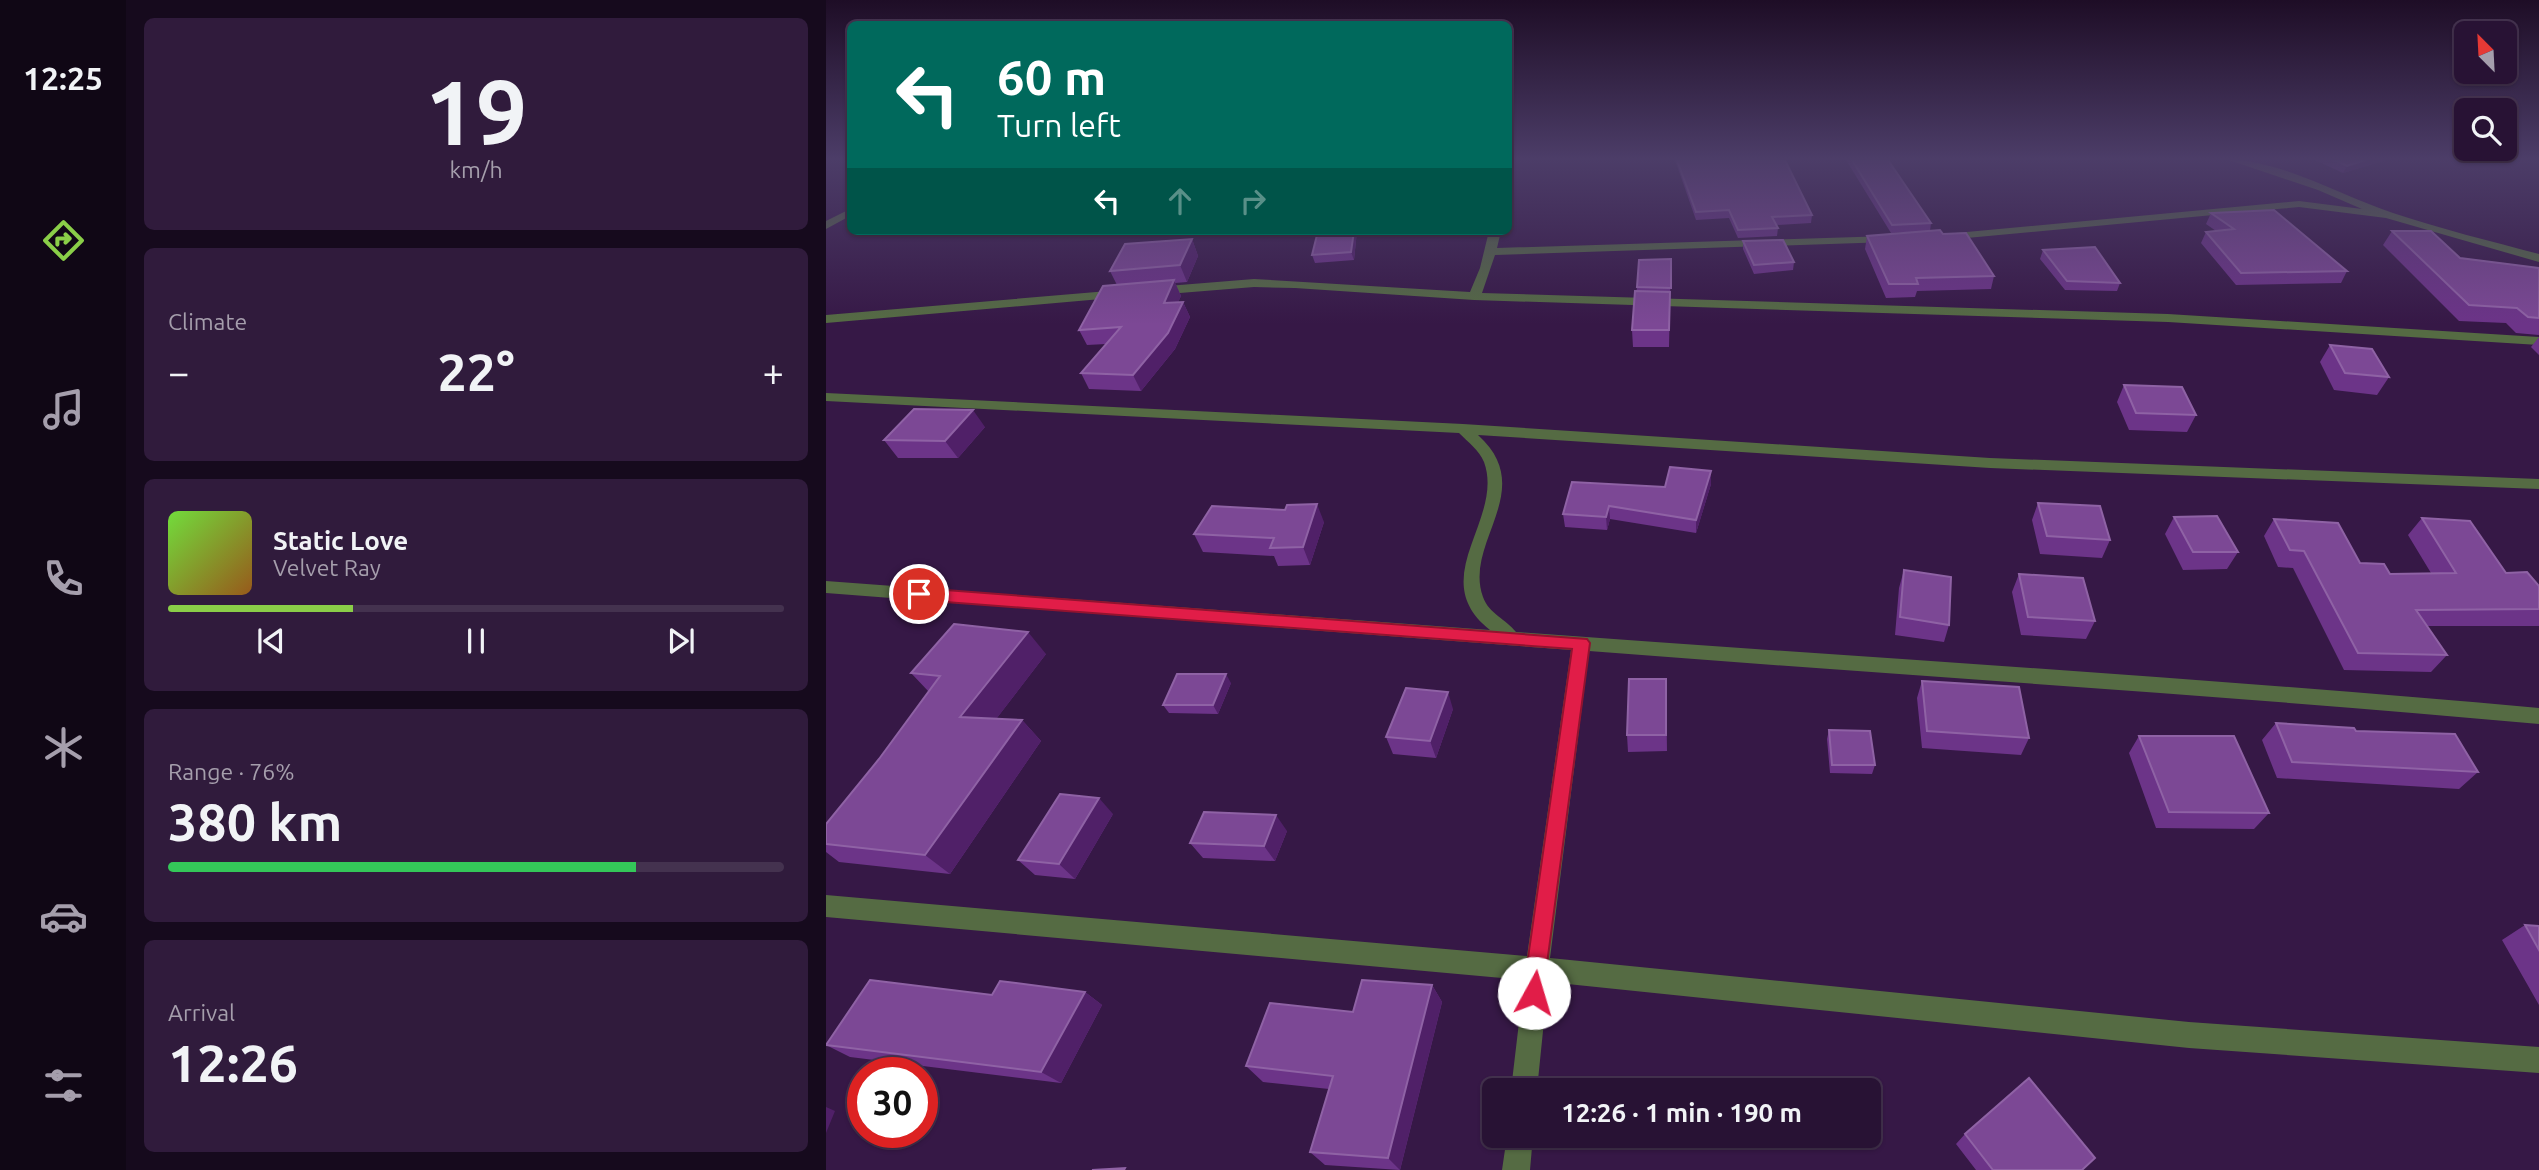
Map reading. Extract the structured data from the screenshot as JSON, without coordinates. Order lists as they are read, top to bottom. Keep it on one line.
{"north":"top left","page":{"tabs":"12:25","tile":[["19","km/h"],"Climate",["Range · 76%","380 km"],["Arrival","12:26"]],"turn":["60 m","Turn left"],"heat":["−","22°","+"],"song":["Static Love","Velvet Ray"],"limit":"30","trip":"12:26 · 1 min · 190 m"}}
